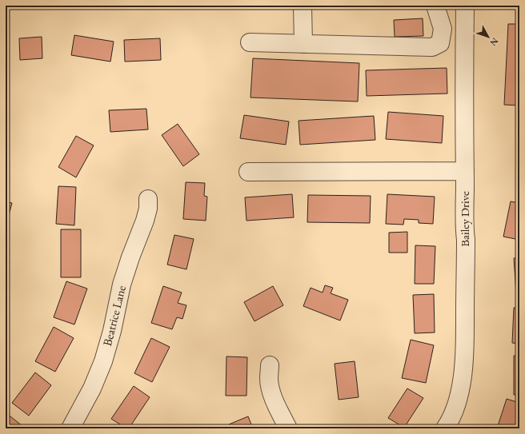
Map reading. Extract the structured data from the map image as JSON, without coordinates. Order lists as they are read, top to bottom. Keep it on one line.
{"streets":{"street":["Bailey Drive","Beatrice Lane"]},"north":"bottom right"}
